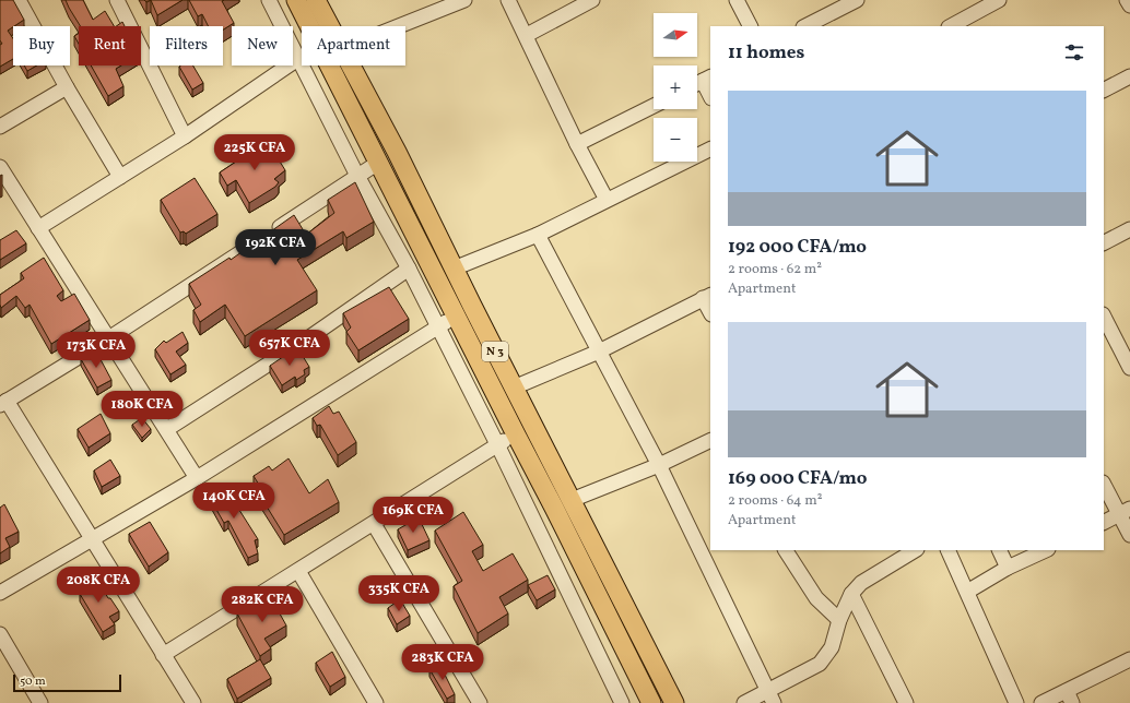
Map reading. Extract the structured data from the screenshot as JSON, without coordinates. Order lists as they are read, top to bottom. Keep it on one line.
{"streets":{"main road":["N 3"]},"scale_bar":"50 m","north":"right","page":{"map_buttons":["+","−"],"chip":["Buy","Rent","Filters","New","Apartment"],"heading":"11 homes","list":[{"name":"192 000 CFA/mo","note":"2 rooms · 62 m² · Apartment"},{"name":"169 000 CFA/mo","note":"2 rooms · 64 m² · Apartment"}],"price":["225K CFA","192K CFA","657K CFA","173K CFA","180K CFA","140K CFA","169K CFA","208K CFA","335K CFA","282K CFA","283K CFA"],"scale":"50 m"}}
